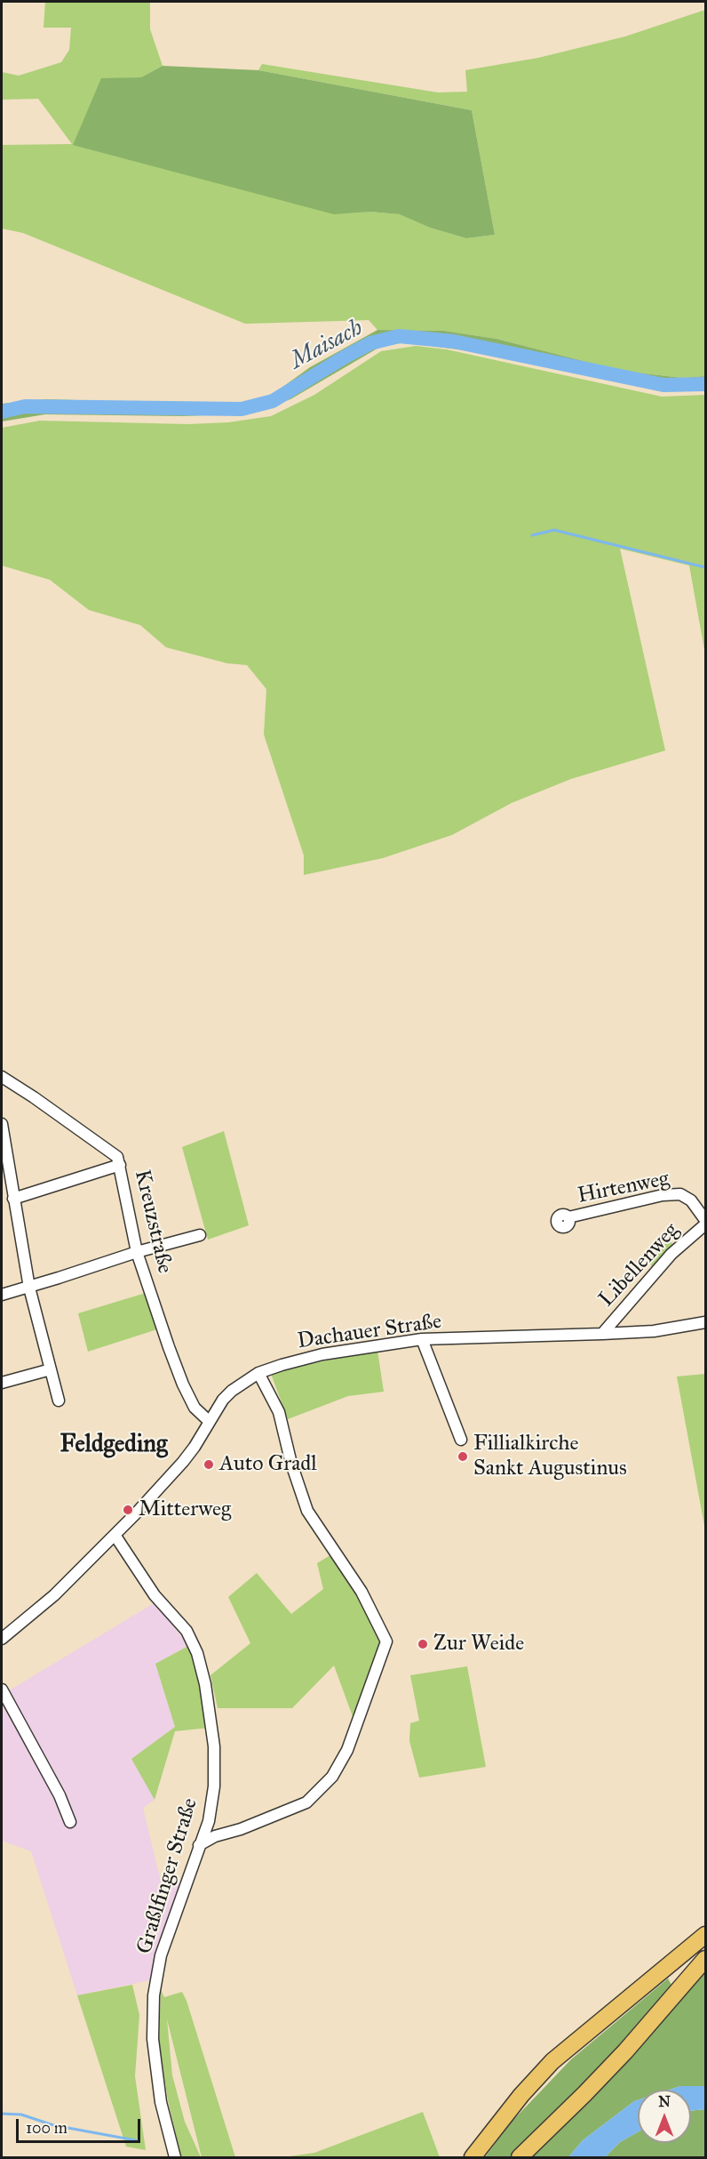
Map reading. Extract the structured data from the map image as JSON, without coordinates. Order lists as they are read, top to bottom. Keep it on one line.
{"streets":{"street":["Hirtenweg","Kreuzstraße","Libellenweg","Dachauer Straße","Graßlfinger Straße"]},"crossings":[["Kreuzstraße","Dachauer Straße"],["Libellenweg","Dachauer Straße"],["Dachauer Straße","Graßlfinger Straße"]],"districts":["Feldgeding"],"water":["Maisach"],"places":["Fillialkirche Sankt Augustinus","Auto Gradl","Mitterweg","Zur Weide"],"scale_bar":"100 m","north":"top"}
